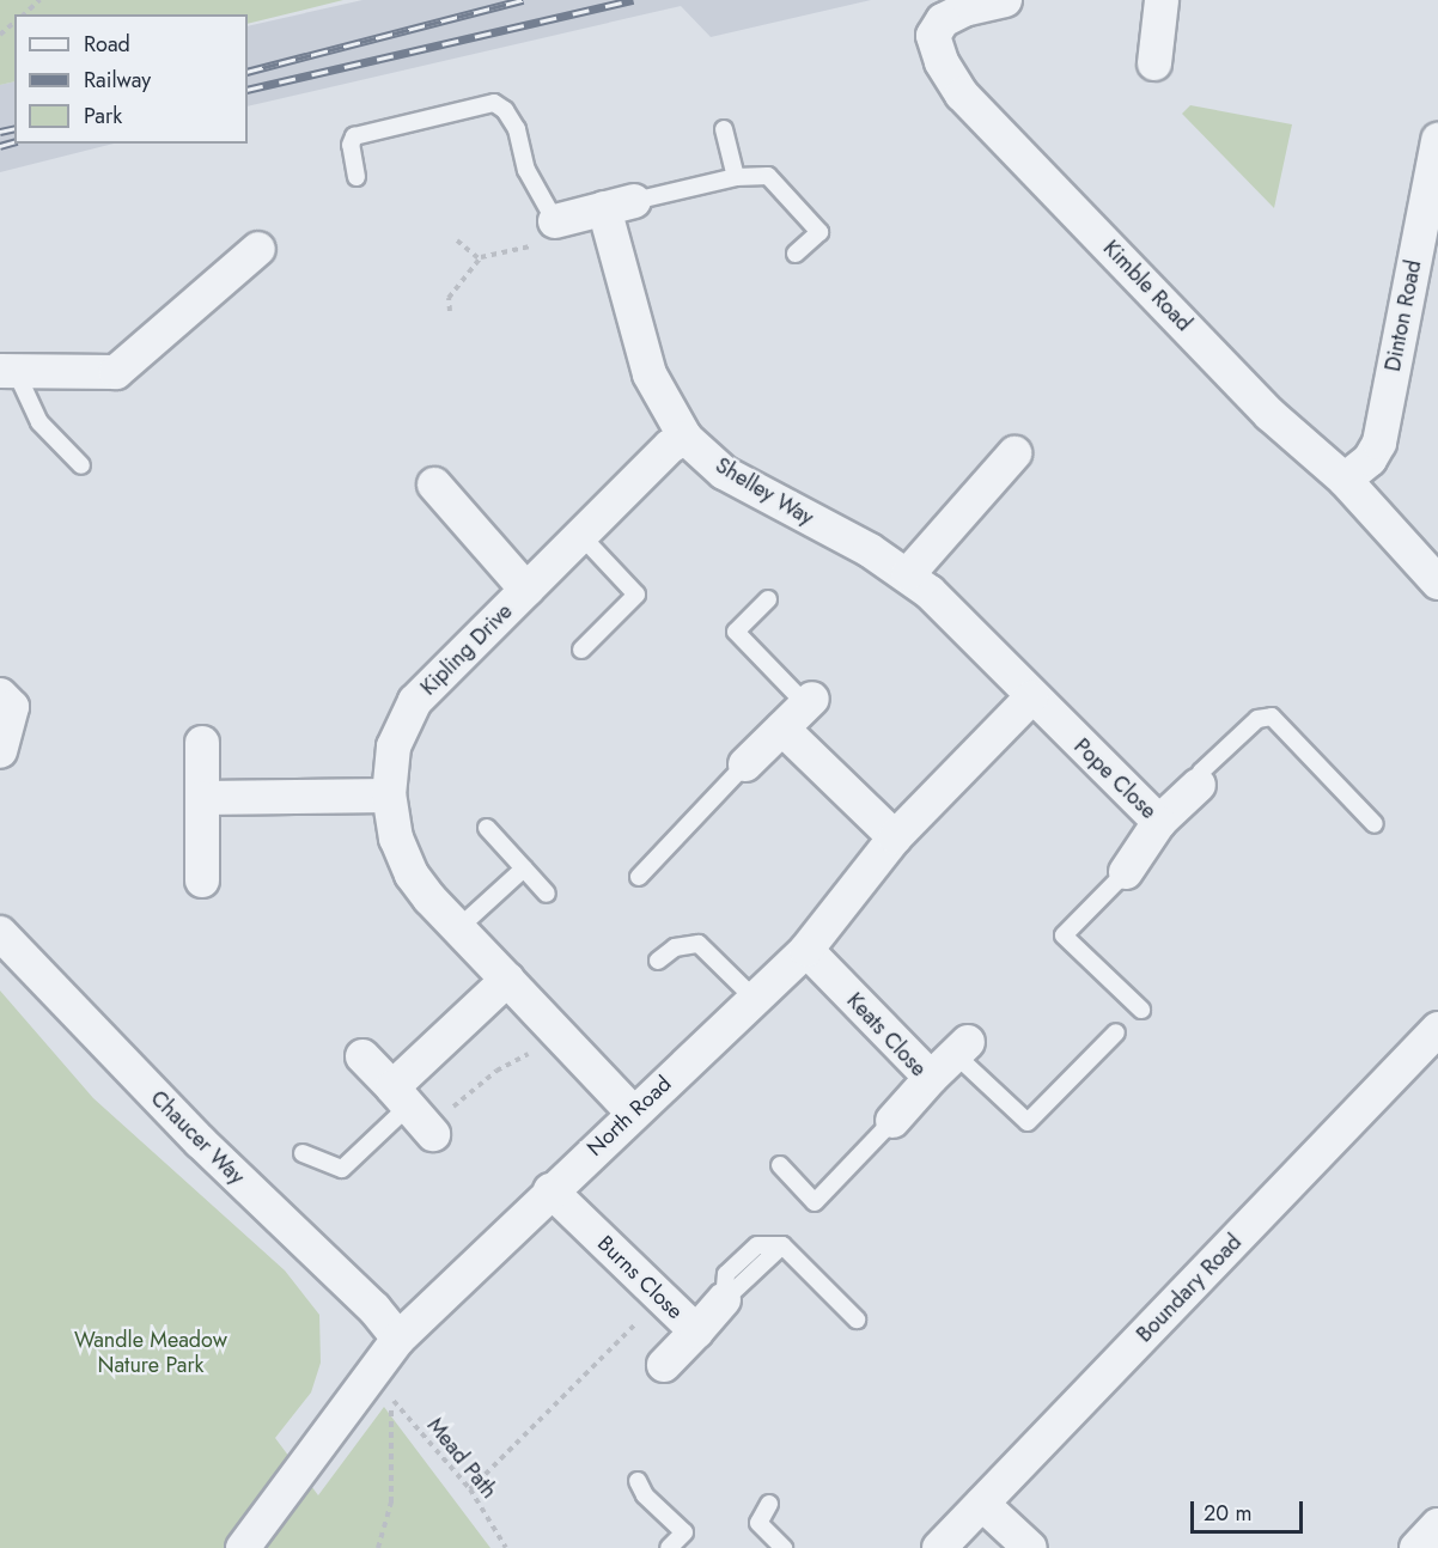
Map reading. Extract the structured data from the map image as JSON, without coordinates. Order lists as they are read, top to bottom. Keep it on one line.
{"streets":{"street":["Kimble Road","Dinton Road","Shelley Way","Kipling Drive","Pope Close","Keats Close","North Road","Chaucer Way","Burns Close","Boundary Road"],"path":["Mead Path"]},"crossings":[["Kimble Road","Dinton Road"],["Shelley Way","Kipling Drive"],["Shelley Way","Pope Close"],["Shelley Way","North Road"],["Kipling Drive","North Road"],["Pope Close","North Road"],["Keats Close","North Road"],["North Road","Chaucer Way"],["North Road","Burns Close"]],"parks":["Wandle Meadow Nature Park"],"legend":["Road","Railway","Park"],"scale_bar":"20 m"}
